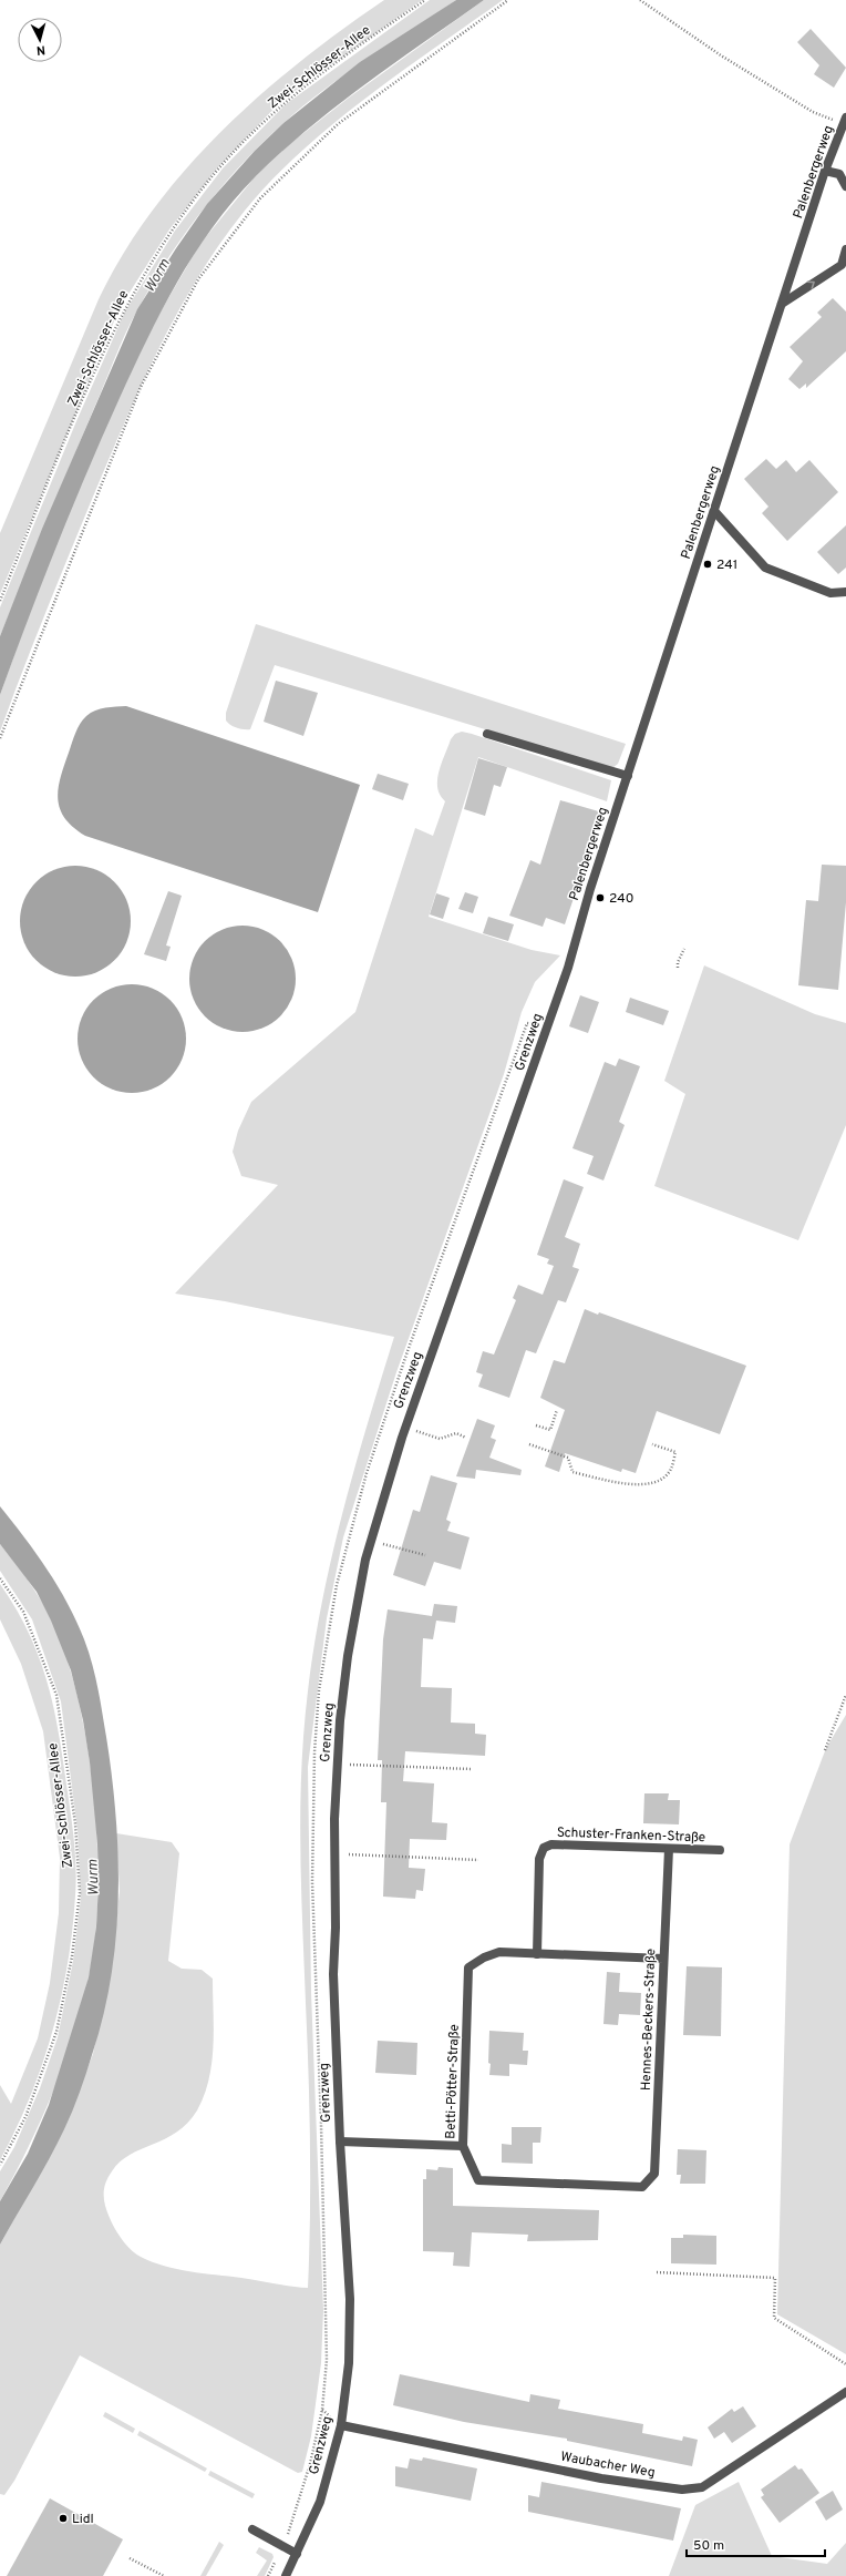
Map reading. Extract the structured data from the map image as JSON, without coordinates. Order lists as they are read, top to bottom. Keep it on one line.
{"streets":{"street":["Palenbergerweg","Grenzweg","Schuster-Franken-Straße","Hennes-Beckers-Straße","Betti-Pötter-Straße","Waubacher Weg"],"path":["Zwei-Schlösser-Allee"]},"crossings":[["Palenbergerweg","Grenzweg"],["Grenzweg","Waubacher Weg"],["Schuster-Franken-Straße","Hennes-Beckers-Straße"],["Schuster-Franken-Straße","Betti-Pötter-Straße"],["Hennes-Beckers-Straße","Betti-Pötter-Straße"]],"water":["Worm","Wurm"],"places":["241","240","Lidl"],"scale_bar":"50 m","north":"bottom"}
